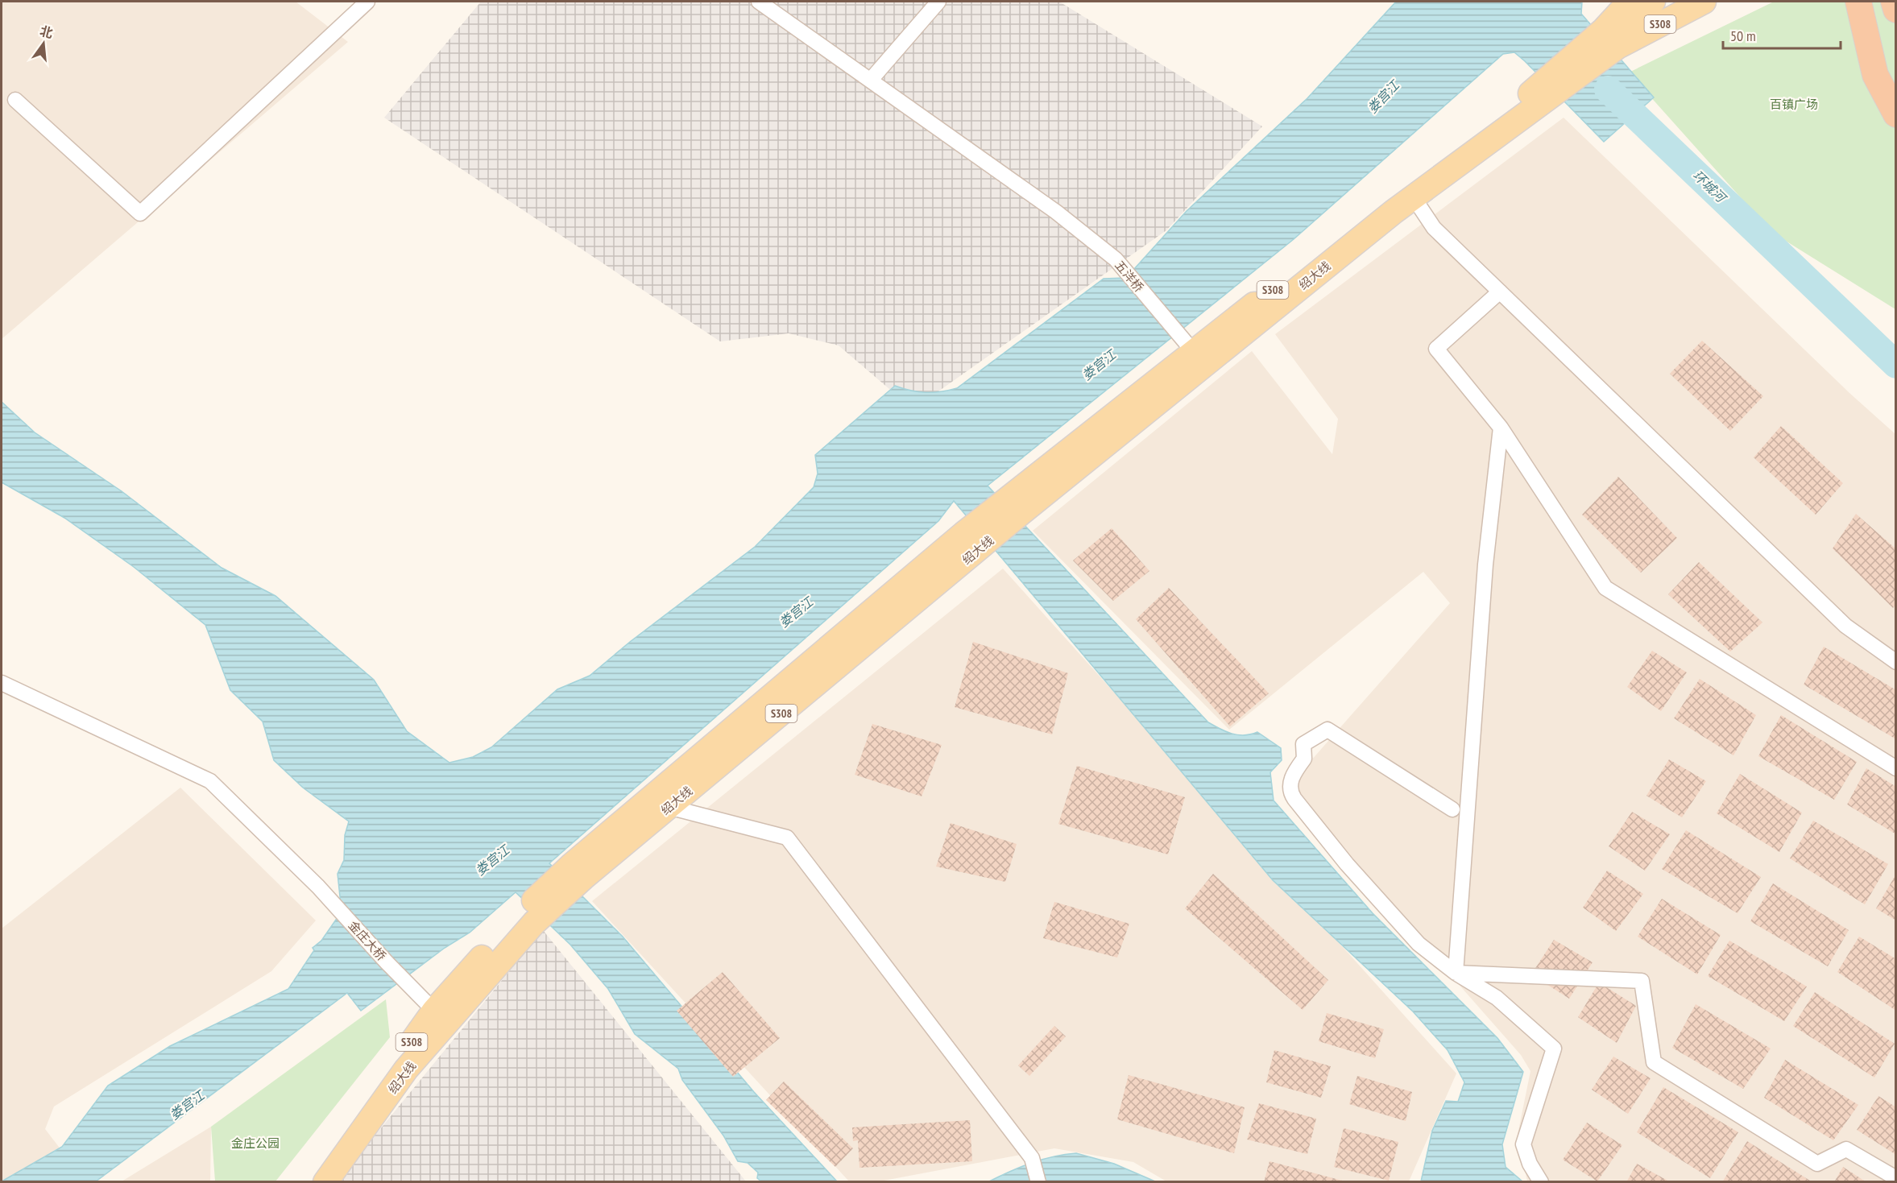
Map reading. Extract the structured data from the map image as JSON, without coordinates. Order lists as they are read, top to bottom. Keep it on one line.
{"streets":{"main road":["S308","绍大线"],"street":["五洋桥","金庄大桥"]},"crossings":[["S308","绍大线"],["绍大线","五洋桥"],["绍大线","金庄大桥"]],"water":["娄宫江","环城河"],"parks":["百镇广场","金庄公园"],"scale_bar":"50 m","north":"top"}
